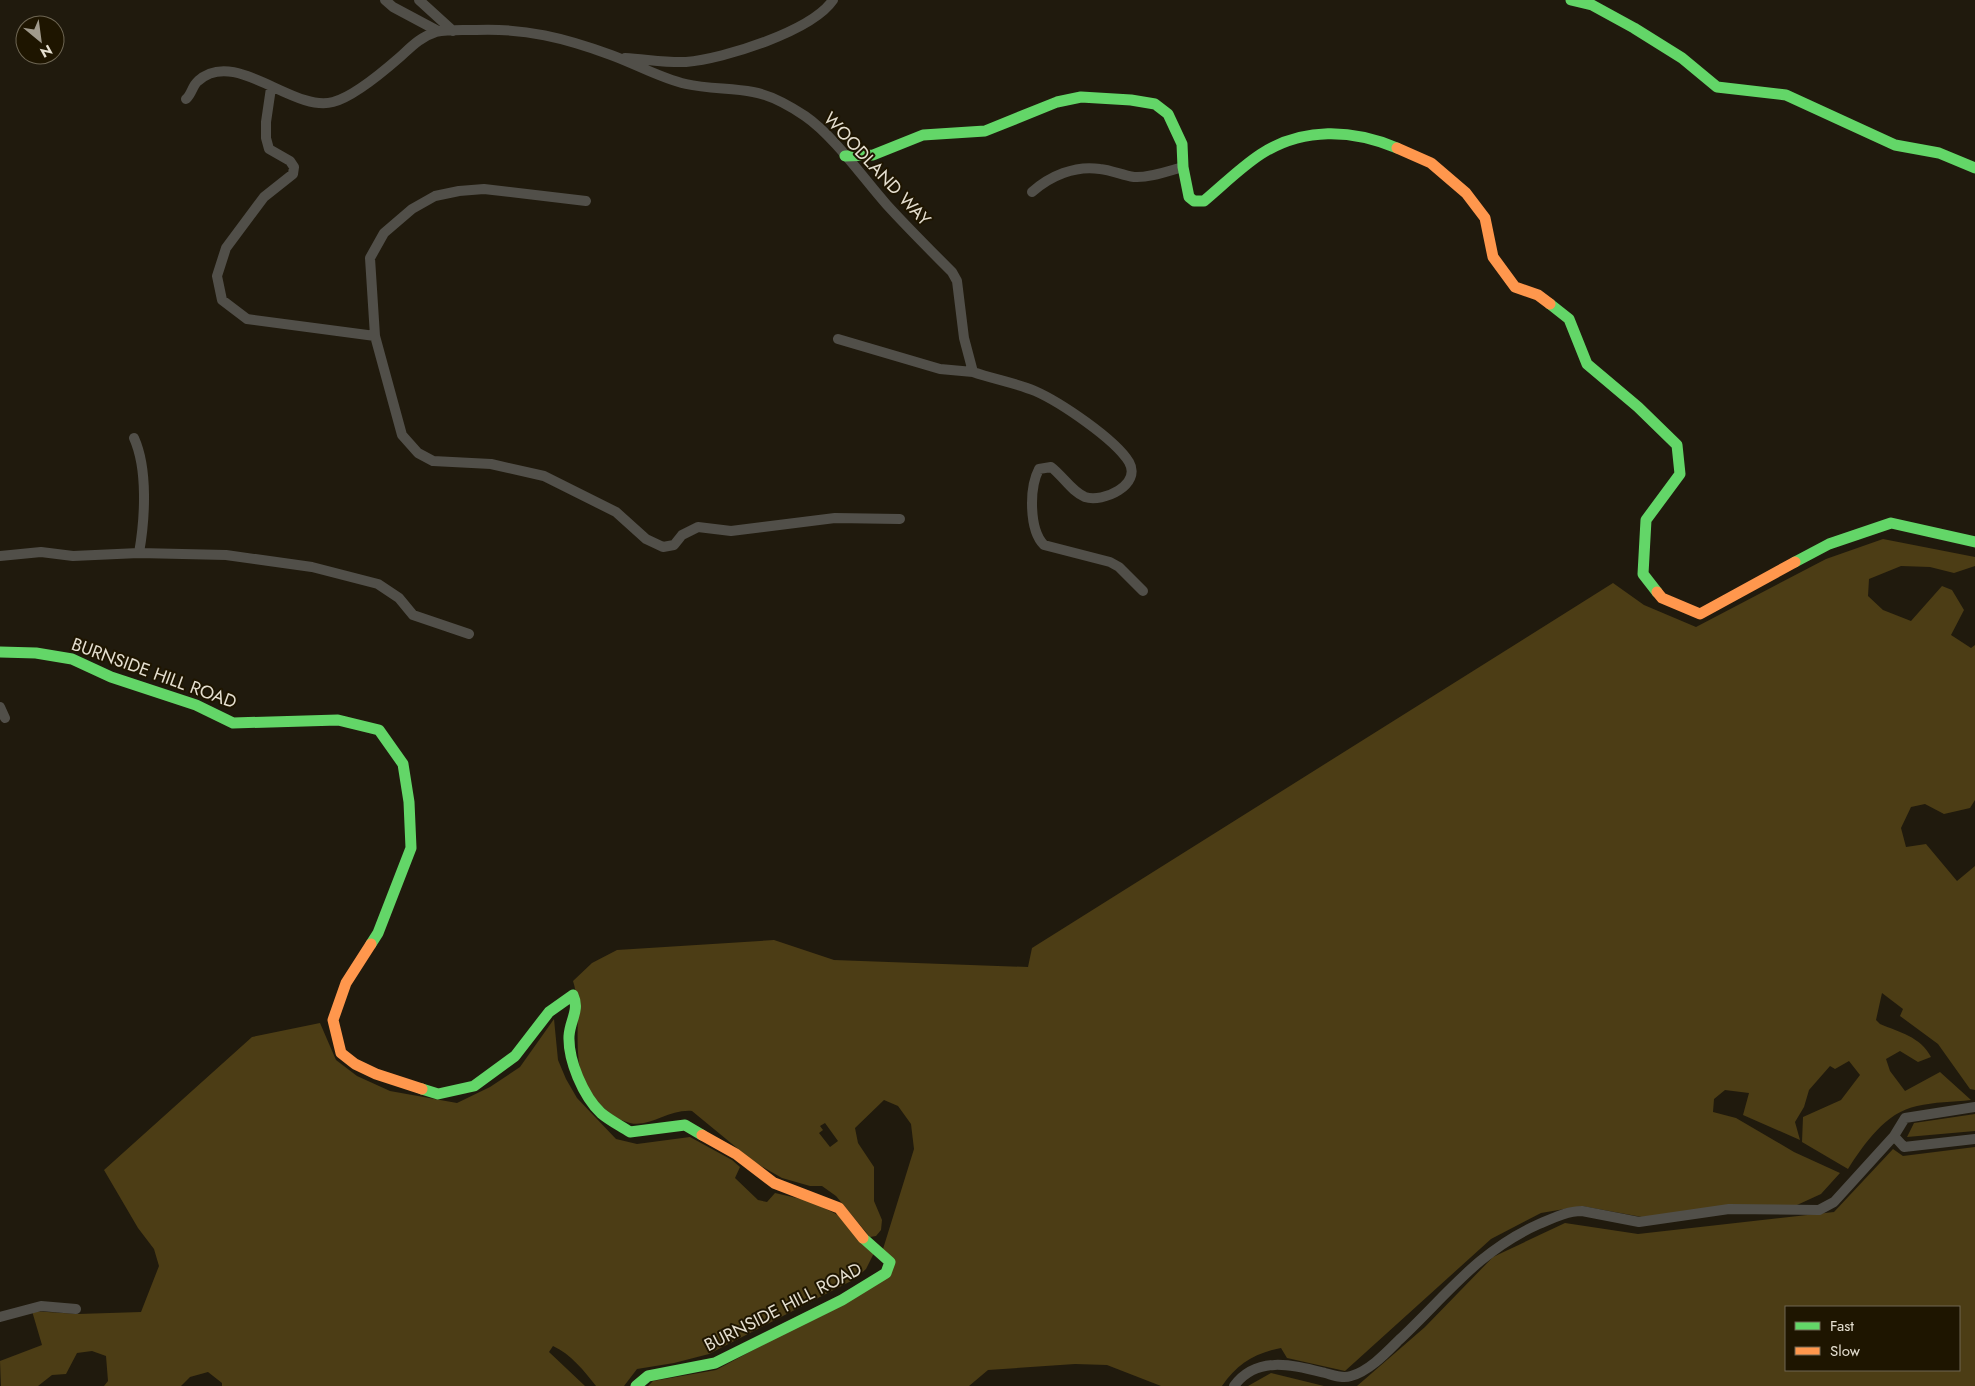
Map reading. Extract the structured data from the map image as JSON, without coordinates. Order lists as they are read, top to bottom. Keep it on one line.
{"streets":{"street":["WOODLAND WAY","BURNSIDE HILL ROAD"]},"legend":["Fast","Slow"],"north":"bottom right"}
